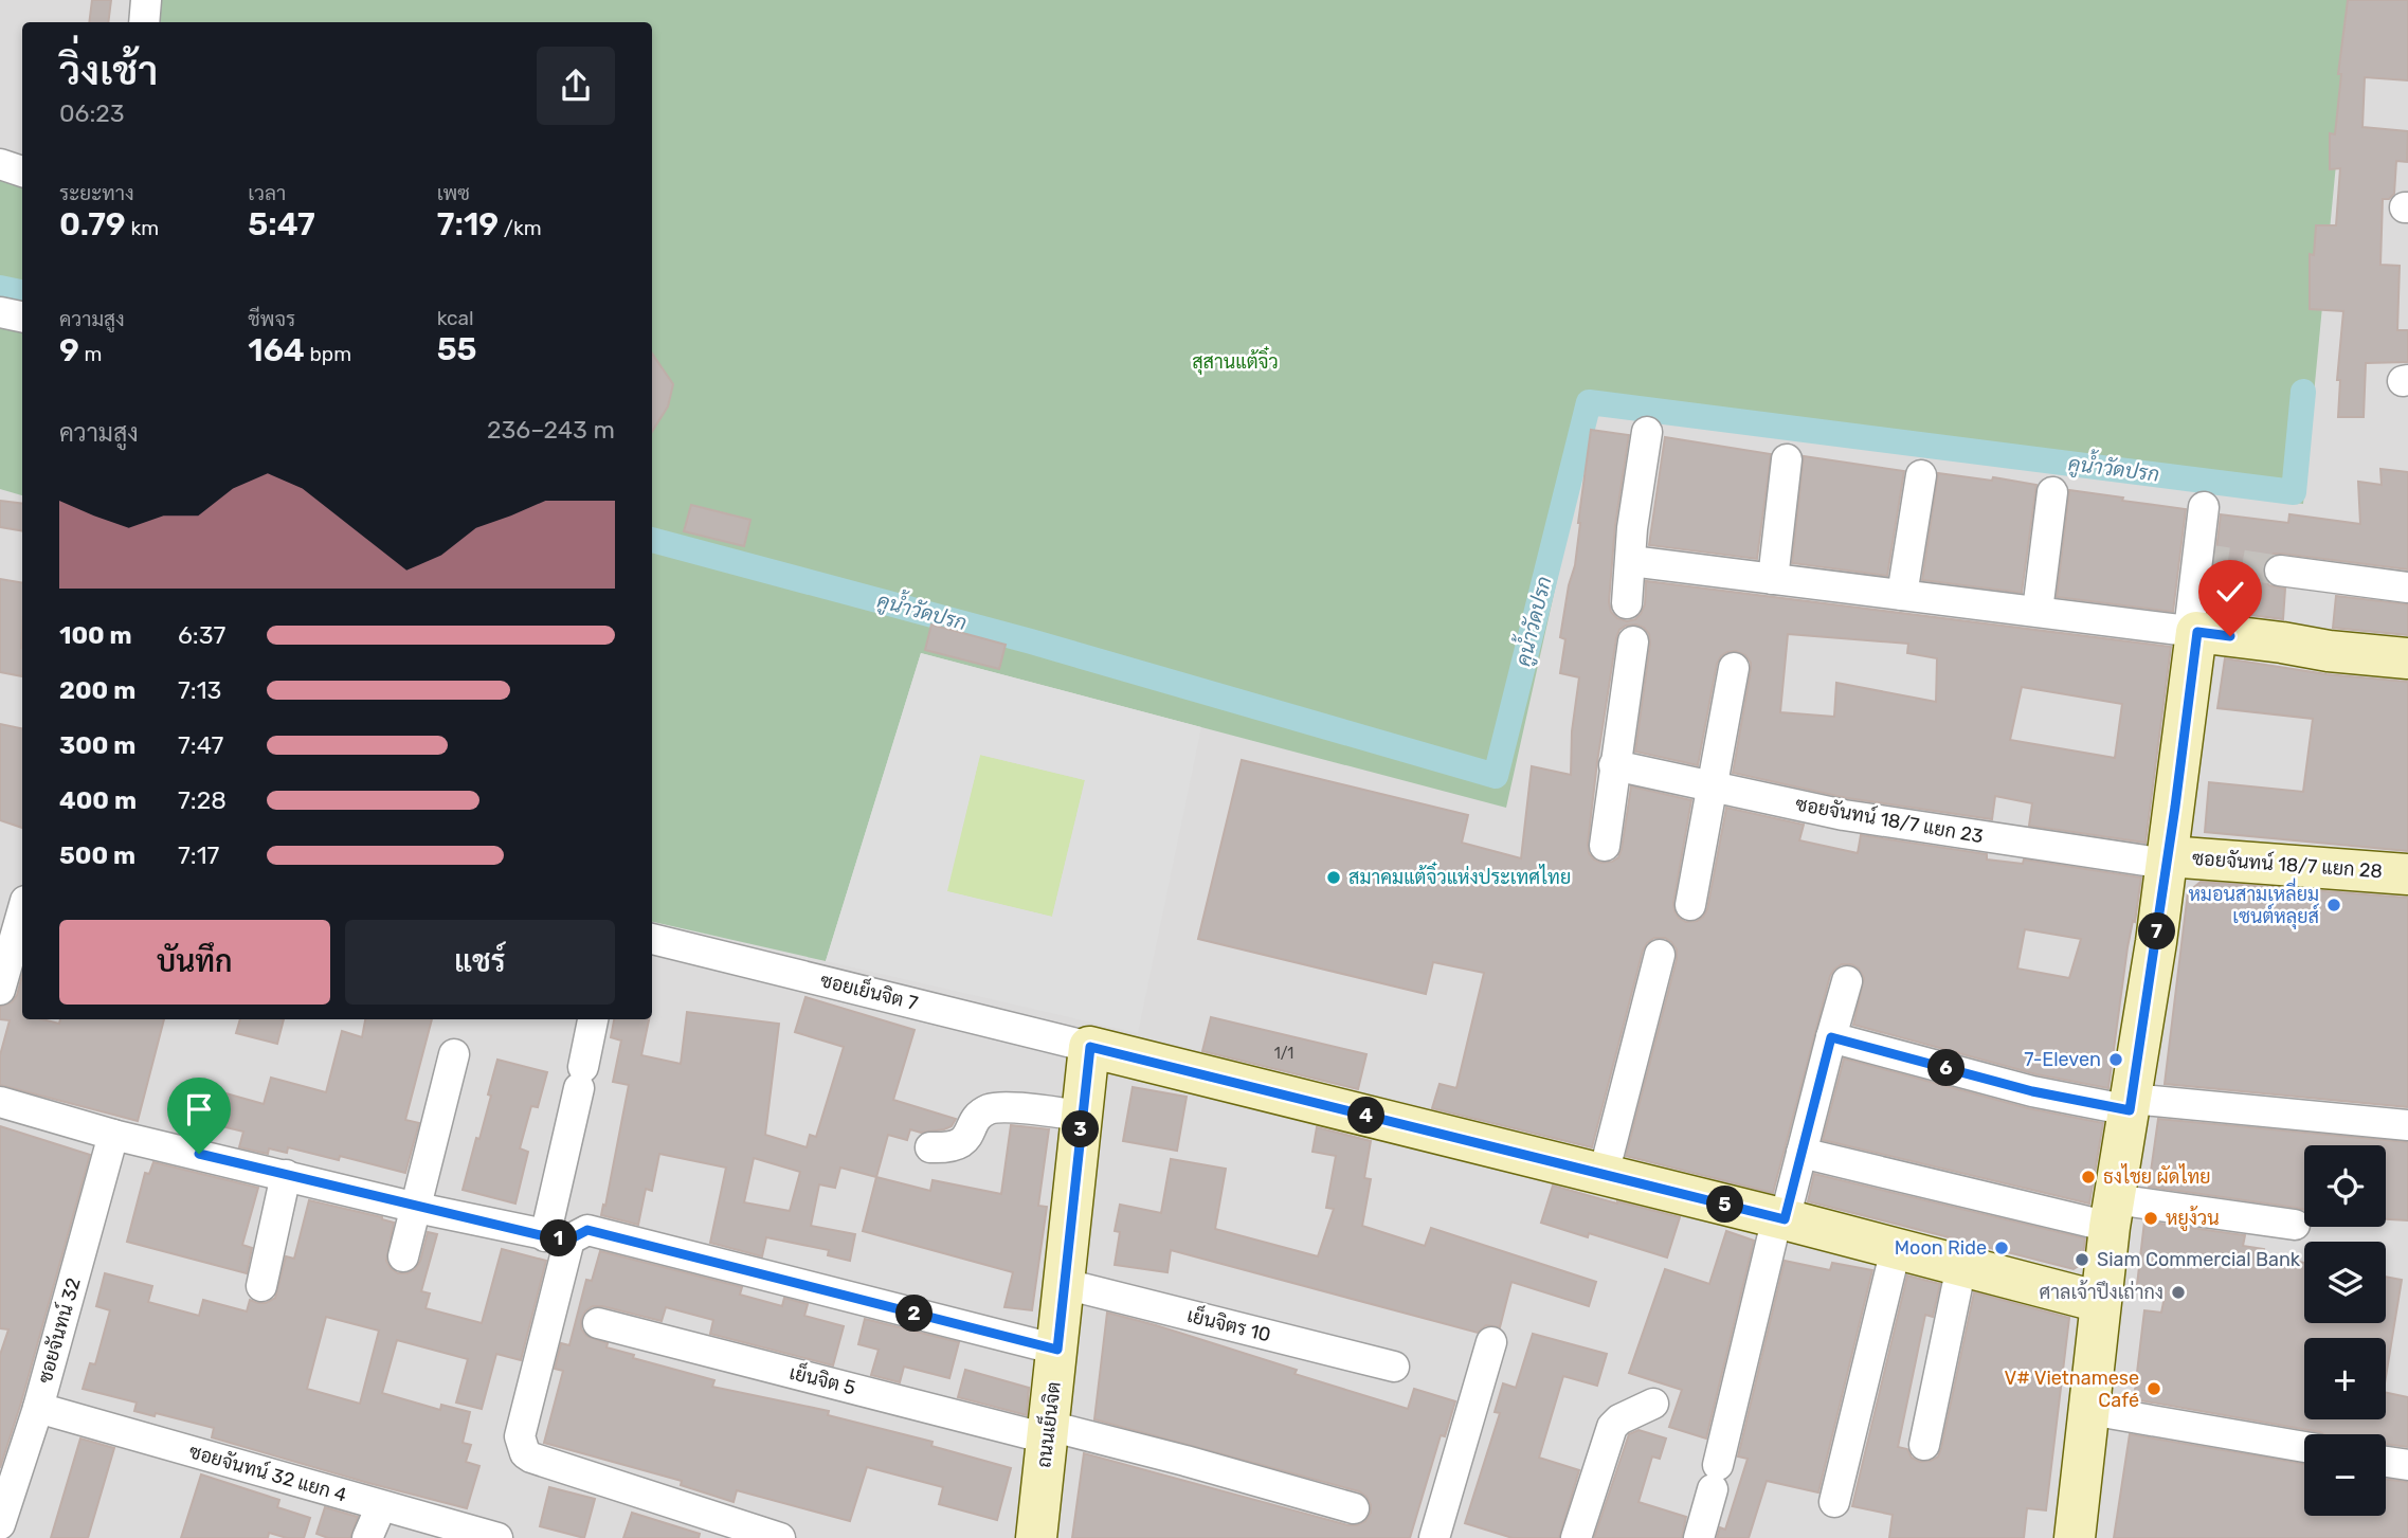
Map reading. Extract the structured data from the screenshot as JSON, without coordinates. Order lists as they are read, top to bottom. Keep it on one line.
{"streets":{"street":["ซอยจันทน์ 18/7 แยก 23","ซอยจันทน์ 18/7 แยก 28","ซอยเย็นจิต 7","เย็นจิตร 10","ซอยจันทน์ 32","เย็นจิต 5","ถนนเย็นจิต","ซอยจันทน์ 32 แยก 4"]},"crossings":[["ซอยจันทน์ 18/7 แยก 23","ซอยจันทน์ 18/7 แยก 28"],["ซอยเย็นจิต 7","ถนนเย็นจิต"],["เย็นจิตร 10","ถนนเย็นจิต"],["ซอยจันทน์ 32","ซอยจันทน์ 32 แยก 4"],["เย็นจิต 5","ถนนเย็นจิต"]],"water":["คูน้ำวัดปรก"],"parks":["สุสานแต้จิ๋ว"],"places":["สมาคมแต้จิ๋วแห่งประเทศไทย","หมอนสามเหลี่ยม เซนต์หลุยส์","7-Eleven","ธงไชย ผัดไทย","หยูง้วน","Moon Ride","Siam Commercial Bank","ศาลเจ้าปึงเถ่ากง","V# Vietnamese Café"],"house_numbers":["1/1"],"page":{"heading":["วิ่งเช้า","06:23"],"stats":[["ระยะทาง","0.79 km"],["เวลา","5:47"],["เพซ","7:19 /km"],["ความสูง","9 m"],["ชีพจร","164 bpm"],["kcal","55"]],"chart":["ความสูง","236–243 m"],"list":[{"name":"100 m","note":"6:37"},{"name":"200 m","note":"7:13"},{"name":"300 m","note":"7:47"},{"name":"400 m","note":"7:28"},{"name":"500 m","note":"7:17"}],"buttons":["บันทึก","แชร์"],"pins":["7","6","4","3","5","1","2"],"map_buttons":["+","−"]}}
